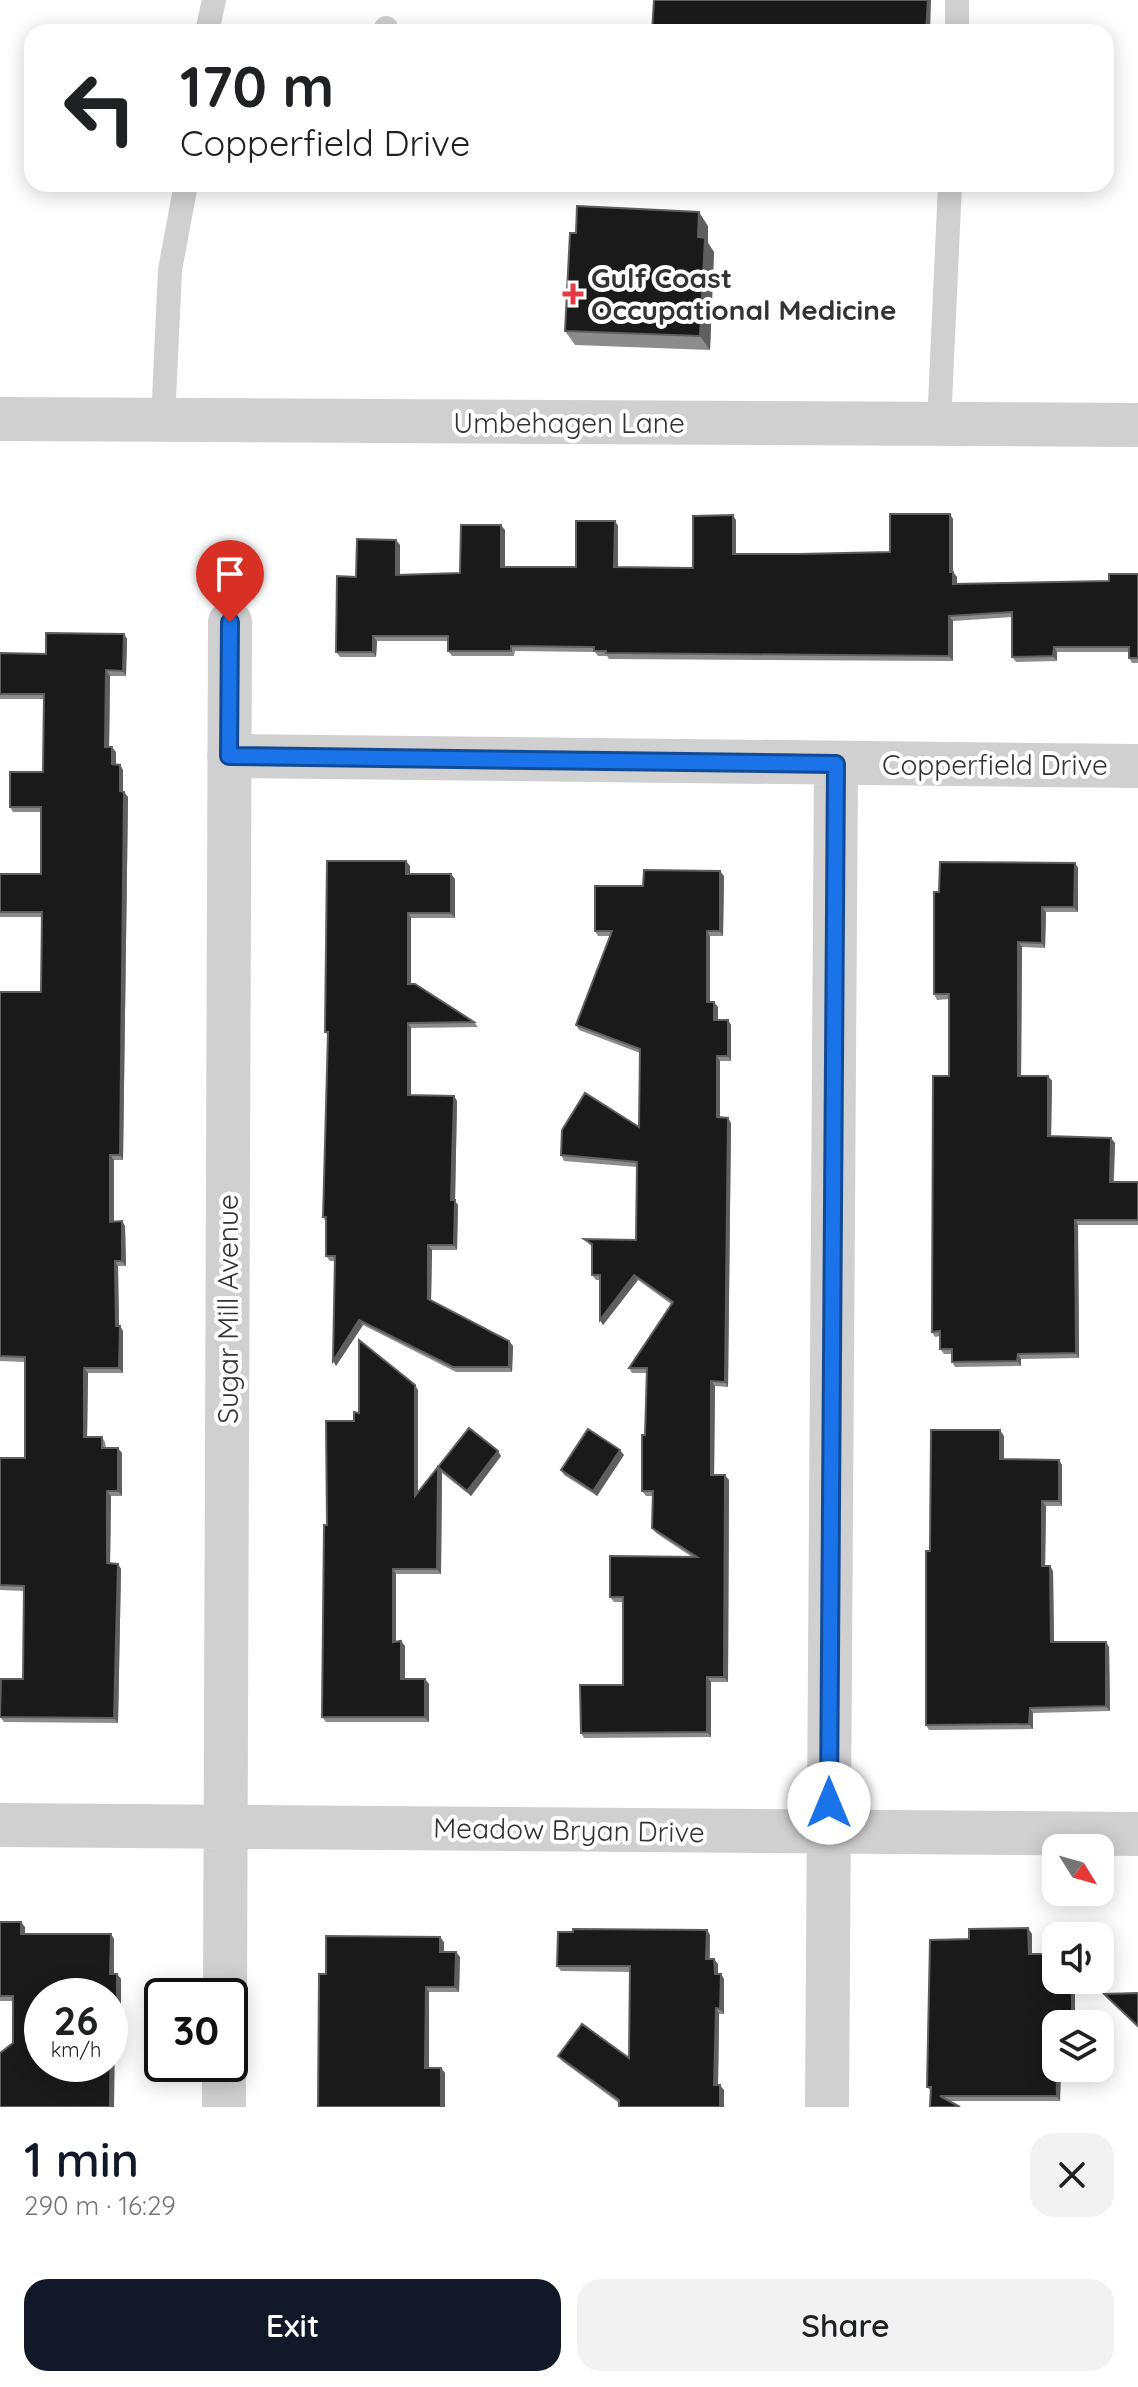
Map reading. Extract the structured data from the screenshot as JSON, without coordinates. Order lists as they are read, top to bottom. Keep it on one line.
{"streets":{"street":["Umbehagen Lane","Copperfield Drive","Sugar Mill Avenue","Meadow Bryan Drive"]},"crossings":[["Copperfield Drive","Sugar Mill Avenue"],["Sugar Mill Avenue","Meadow Bryan Drive"]],"places":{"health":["Gulf Coast Occupational Medicine"]},"north":"bottom right","page":{"turn":["170 m","Copperfield Drive"],"speed":"26 km/h","limit":"30","heading":["1 min","290 m · 16:29"],"buttons":["Exit","Share"]}}
